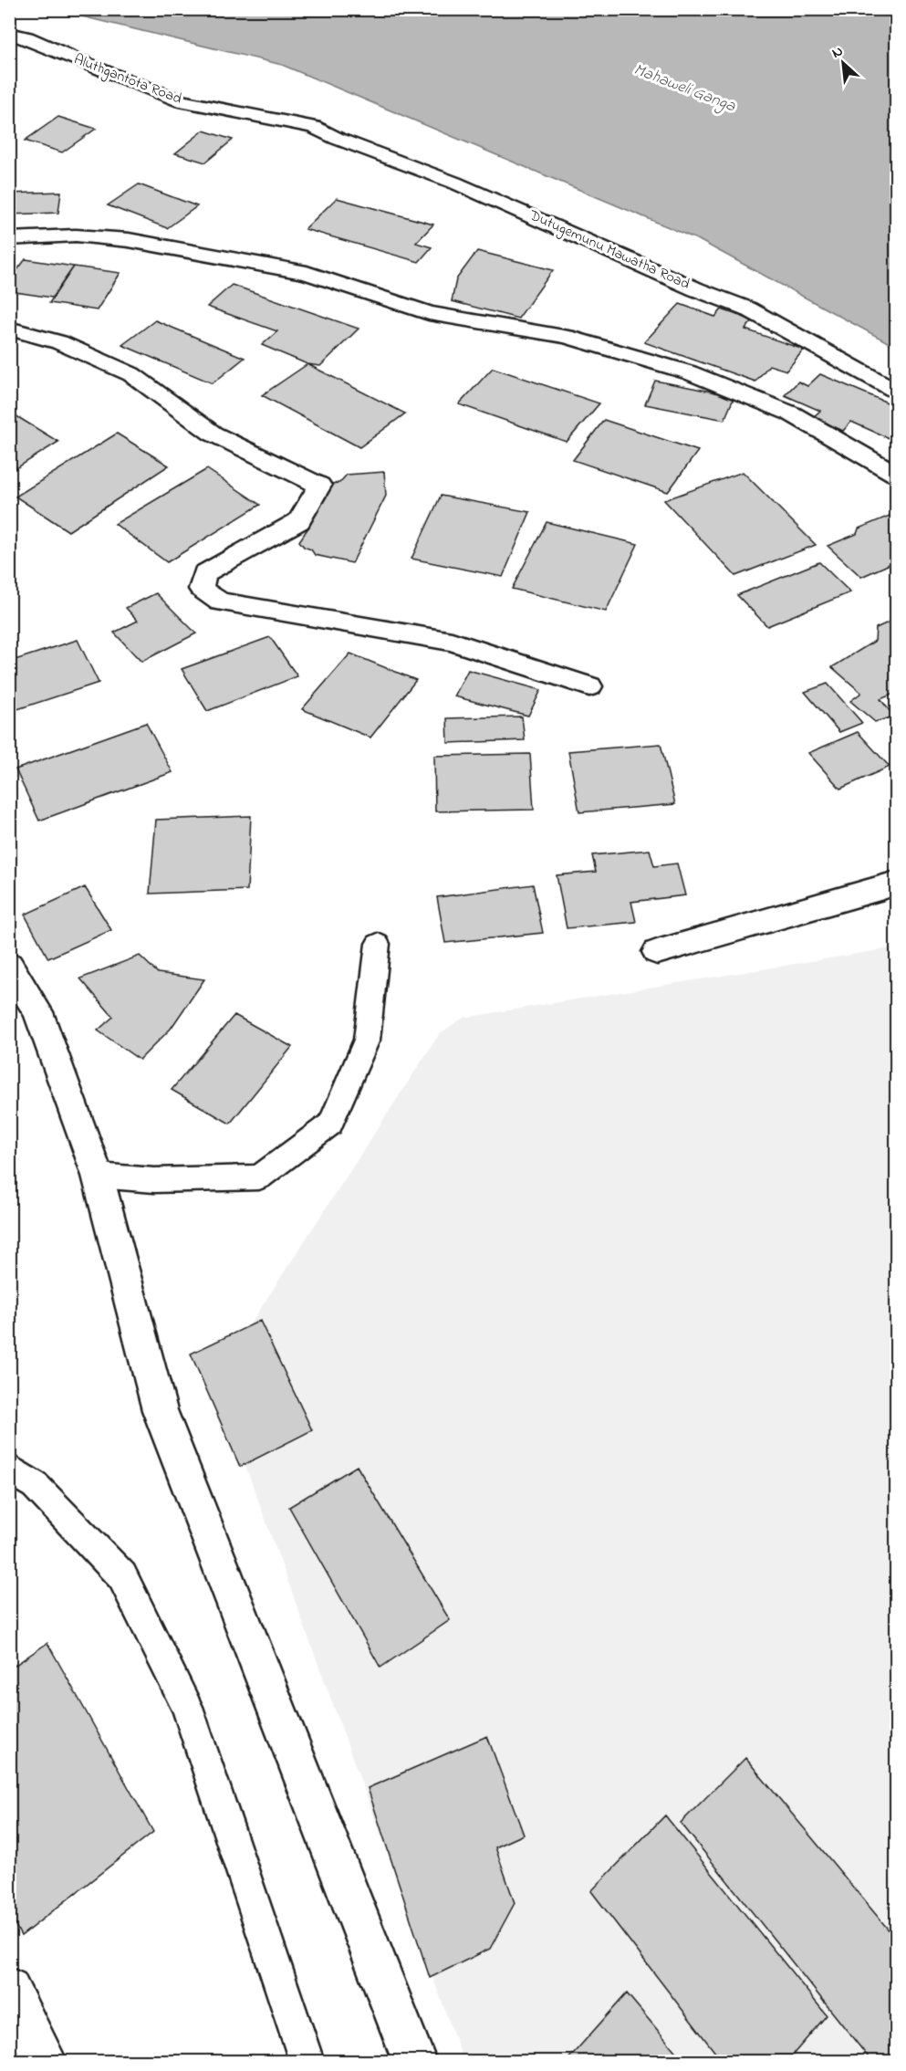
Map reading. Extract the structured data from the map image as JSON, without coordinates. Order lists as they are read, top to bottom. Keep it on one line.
{"streets":{"street":["Aluthgantota Road","Dutugemunu Mawatha Road"]},"crossings":[["Aluthgantota Road","Dutugemunu Mawatha Road"]],"water":["Mahaweli Ganga"],"north":"top left"}
